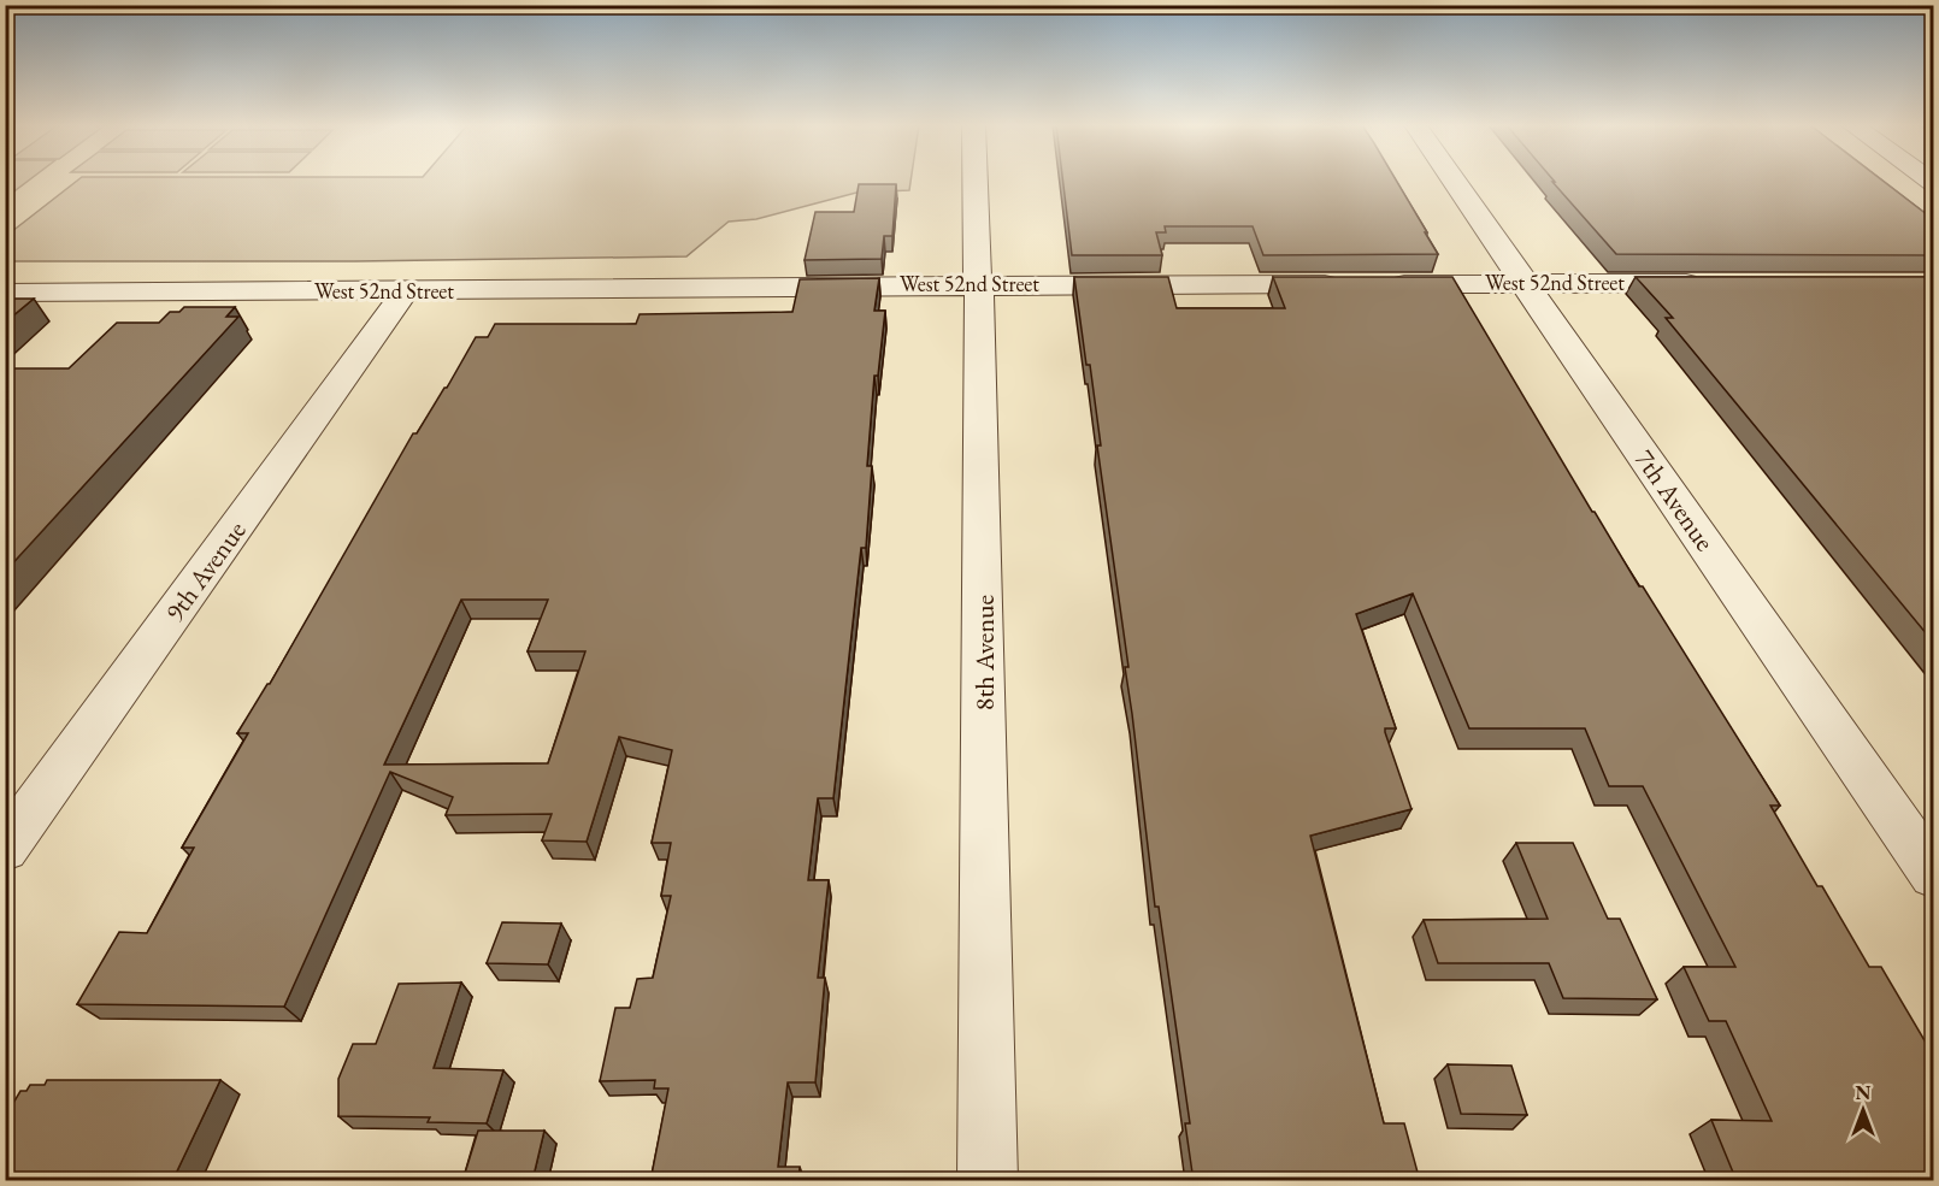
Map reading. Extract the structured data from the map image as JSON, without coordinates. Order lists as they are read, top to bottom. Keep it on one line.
{"streets":{"street":["West 52nd Street","7th Avenue","9th Avenue","8th Avenue"]},"crossings":[["West 52nd Street","7th Avenue"],["West 52nd Street","9th Avenue"],["West 52nd Street","8th Avenue"]],"north":"top"}
